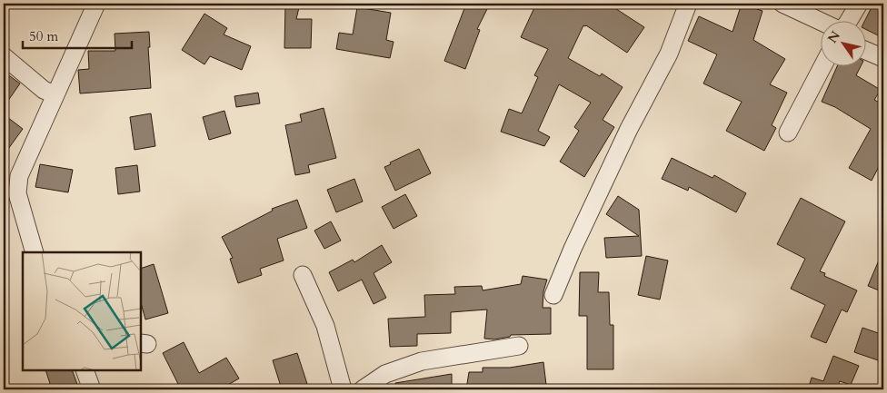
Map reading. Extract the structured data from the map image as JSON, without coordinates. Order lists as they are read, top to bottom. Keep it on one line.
{"scale_bar":"50 m","north":"top left"}
